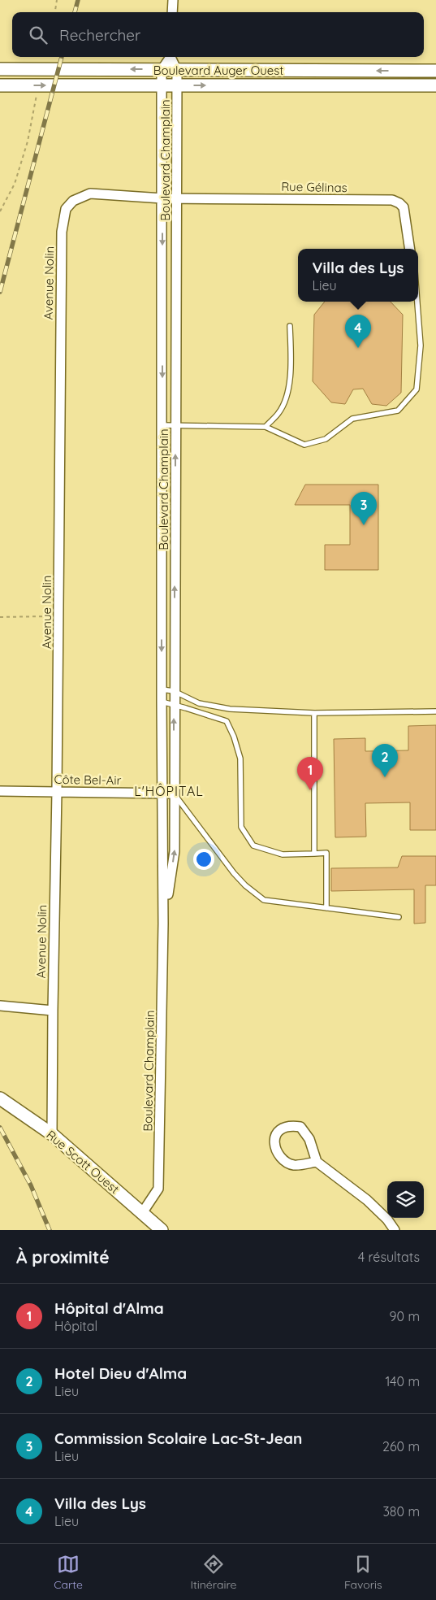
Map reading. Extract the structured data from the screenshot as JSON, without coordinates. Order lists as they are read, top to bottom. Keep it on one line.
{"streets":{"main road":["Boulevard Auger Ouest","Rue Scott Ouest"],"street":["Boulevard Champlain","Rue Gélinas","Avenue Nolin","Côte Bel-Air"]},"crossings":[["Boulevard Auger Ouest","Boulevard Champlain"],["Boulevard Champlain","Rue Gélinas"],["Boulevard Champlain","Avenue Nolin"],["Boulevard Champlain","Côte Bel-Air"],["Boulevard Champlain","Rue Scott Ouest"],["Rue Gélinas","Avenue Nolin"],["Avenue Nolin","Côte Bel-Air"],["Avenue Nolin","Rue Scott Ouest"]],"districts":["L'HÔPITAL"],"page":{"search":"Rechercher","popup":["Villa des Lys","Lieu"],"pins":["4","3","2","1"],"heading":["À proximité","4 résultats"],"list":[{"mark":"1","name":"Hôpital d'Alma","note":"Hôpital","value":"90 m"},{"mark":"2","name":"Hotel Dieu d'Alma","note":"Lieu","value":"140 m"},{"mark":"3","name":"Commission Scolaire Lac-St-Jean","note":"Lieu","value":"260 m"},{"mark":"4","name":"Villa des Lys","note":"Lieu","value":"380 m"}],"nav":["Carte","Itinéraire","Favoris"]}}
